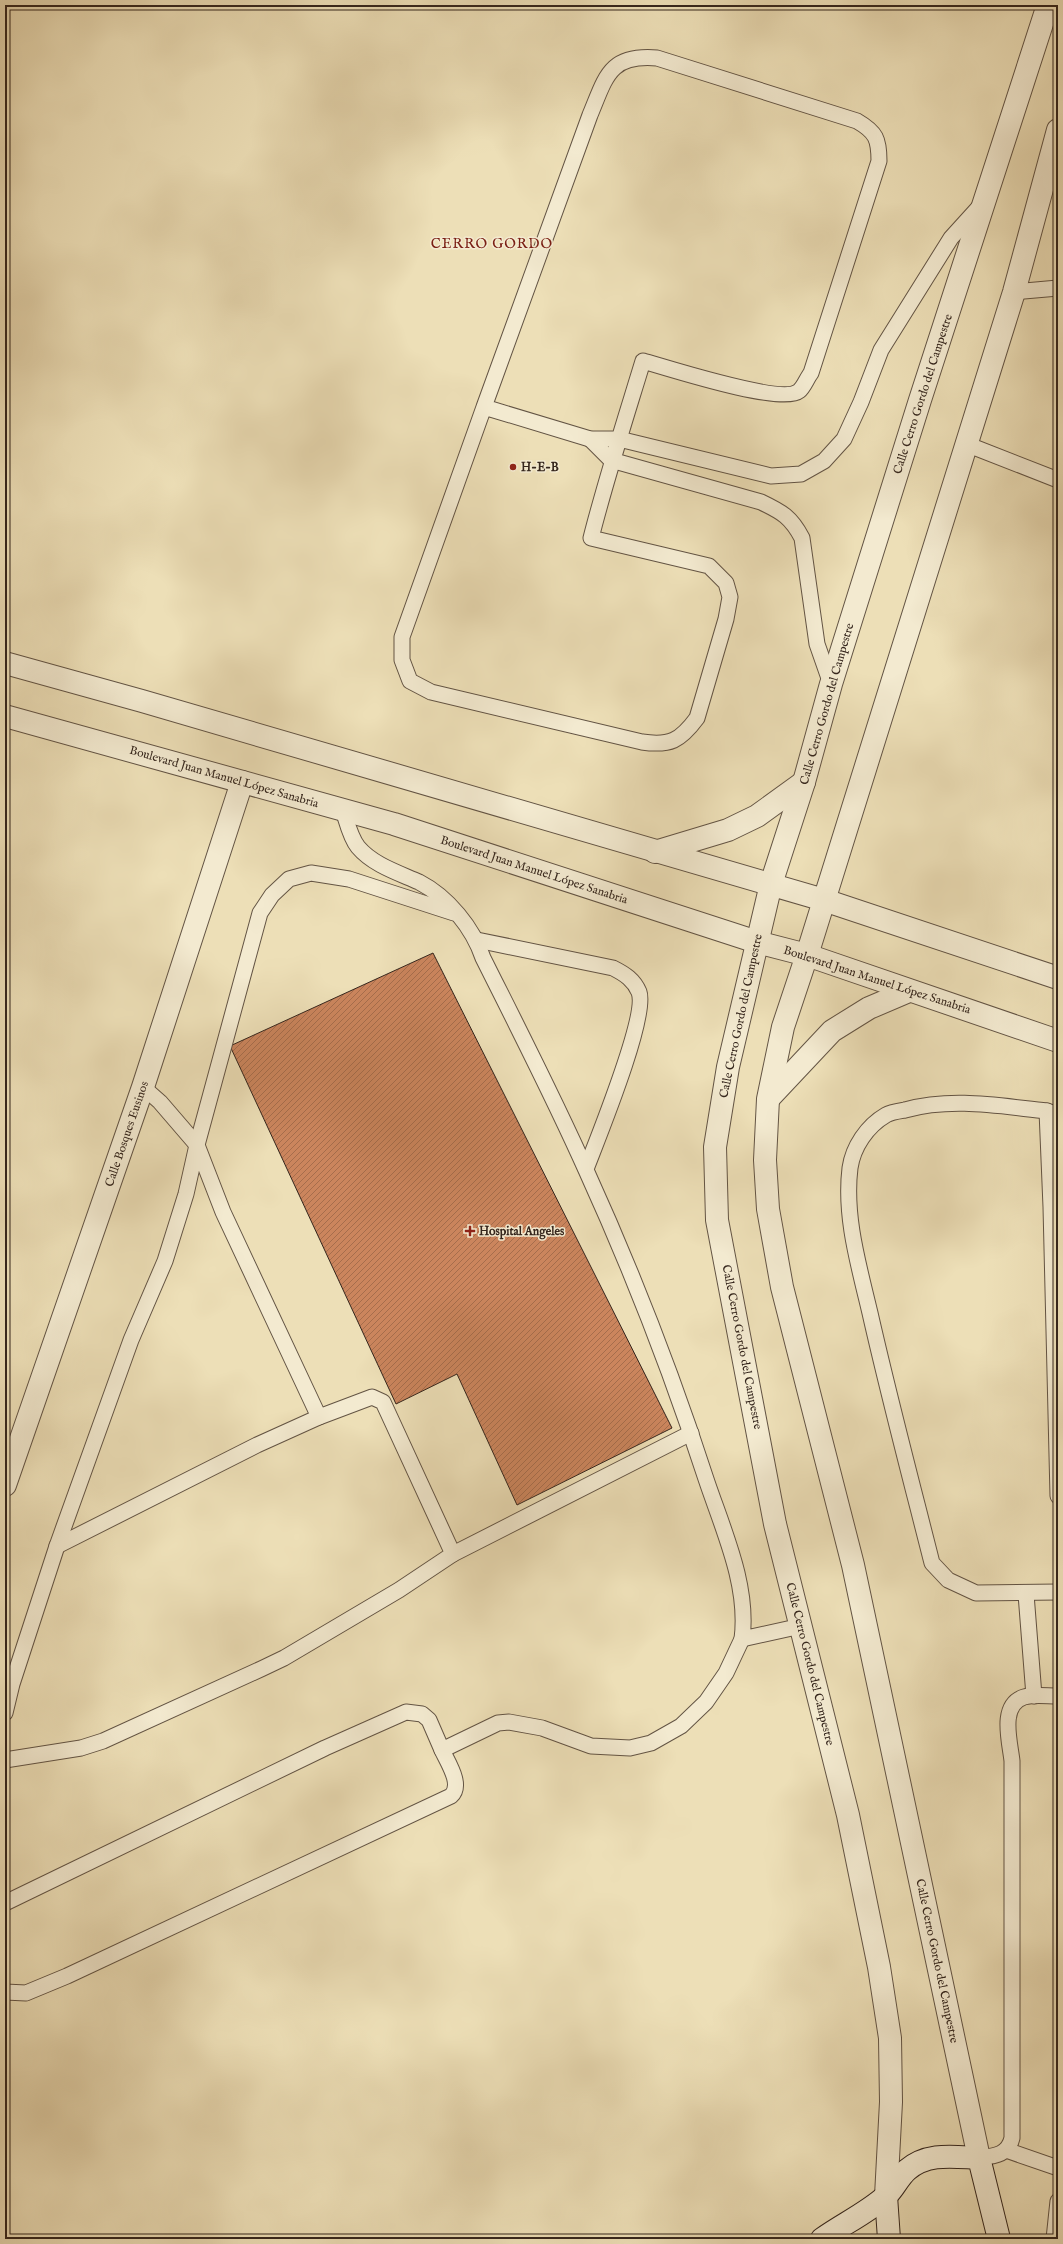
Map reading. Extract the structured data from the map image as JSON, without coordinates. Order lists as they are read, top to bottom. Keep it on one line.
{"streets":{"street":["Calle Cerro Gordo del Campestre","Boulevard Juan Manuel López Sanabria","Calle Bosques Eusinos"]},"crossings":[["Calle Cerro Gordo del Campestre","Boulevard Juan Manuel López Sanabria"],["Boulevard Juan Manuel López Sanabria","Calle Bosques Eusinos"]],"districts":["CERRO GORDO"],"places":{"other":["H-E-B"],"health":["Hospital Angeles"]}}
